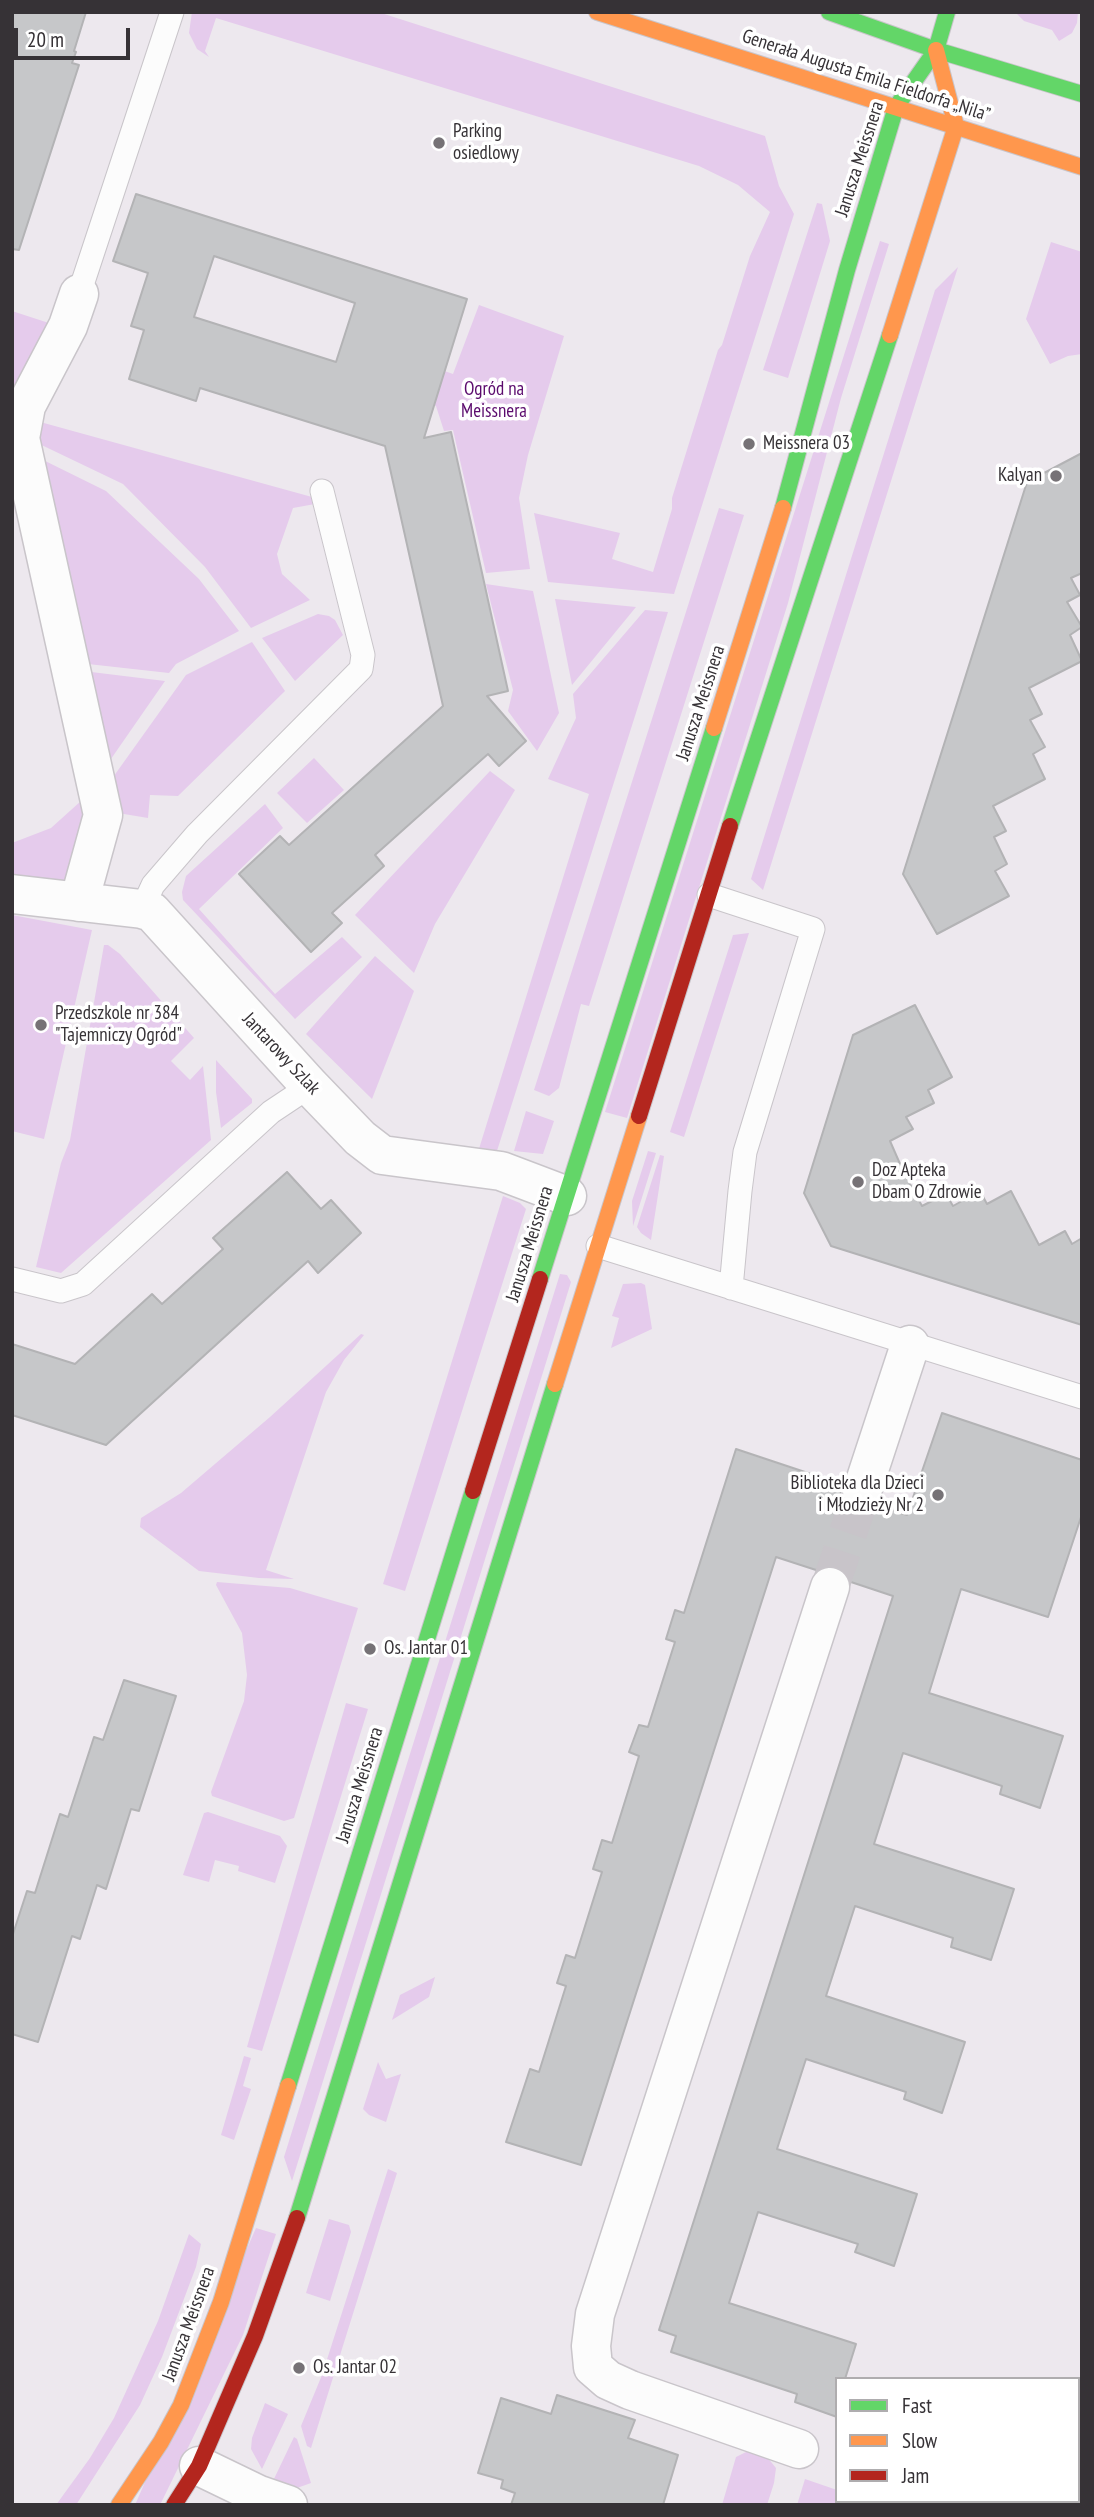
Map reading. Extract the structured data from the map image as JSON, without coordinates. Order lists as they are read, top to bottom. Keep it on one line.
{"streets":{"street":["Generała Augusta Emila Fieldorfa „Nila”","Janusza Meissnera","Jantarowy Szlak"]},"crossings":[["Generała Augusta Emila Fieldorfa „Nila”","Janusza Meissnera"],["Janusza Meissnera","Jantarowy Szlak"]],"parks":["Ogród na Meissnera"],"places":["Parking osiedlowy","Meissnera 03","Kalyan","Przedszkole nr 384 \"Tajemniczy Ogród\"","Doz Apteka Dbam O Zdrowie","Biblioteka dla Dzieci i Młodzieży Nr 2","Os. Jantar 01","Os. Jantar 02"],"legend":["Fast","Slow","Jam"],"scale_bar":"20 m"}
